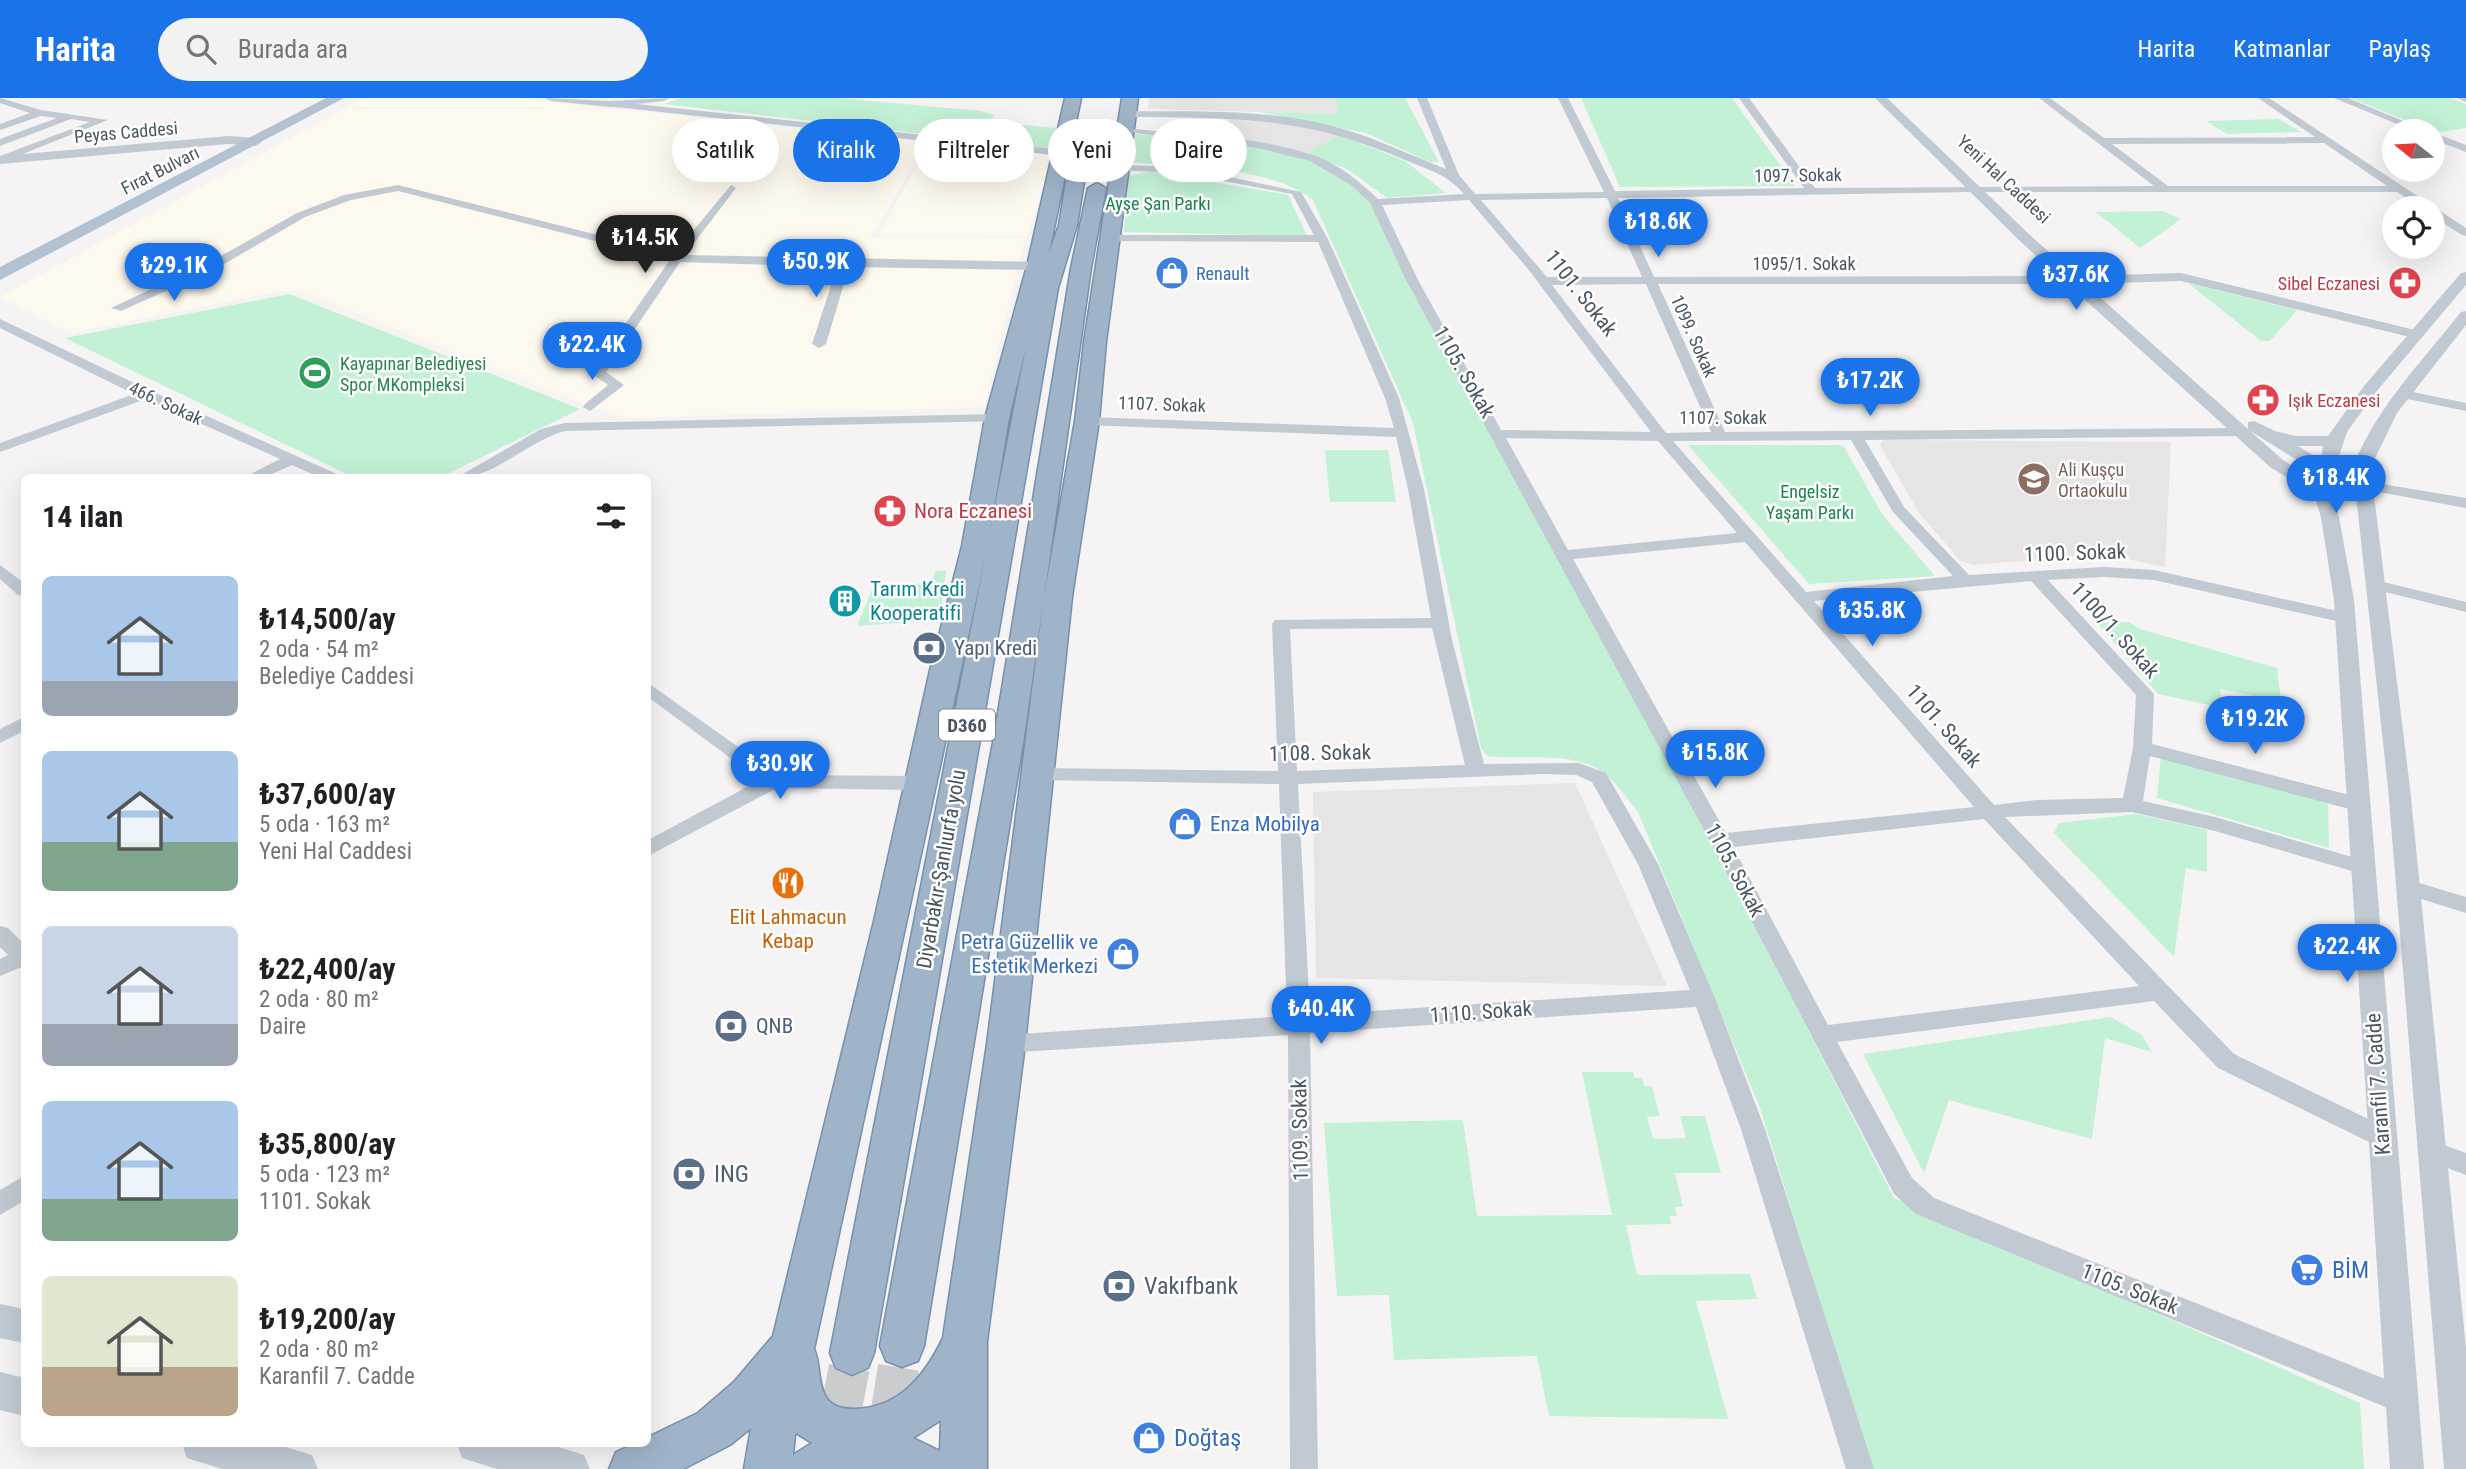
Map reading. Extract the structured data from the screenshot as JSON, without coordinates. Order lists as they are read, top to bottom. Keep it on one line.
{"streets":{"highway":["D360","Diyarbakır-Şanlıurfa yolu"],"main road":["Fırat Bulvarı"],"street":["Peyas Caddesi","1097. Sokak","Yeni Hal Caddesi","1095/1. Sokak","1101. Sokak","1099. Sokak","1105. Sokak","466. Sokak","1107. Sokak","1100. Sokak","1100/1. Sokak","1108. Sokak","1110. Sokak","Karanfil 7. Cadde","1109. Sokak"]},"crossings":[["Peyas Caddesi","Fırat Bulvarı"],["1097. Sokak","Yeni Hal Caddesi"],["1097. Sokak","1101. Sokak"],["1097. Sokak","1099. Sokak"],["1097. Sokak","1105. Sokak"],["Yeni Hal Caddesi","Karanfil 7. Cadde"],["1095/1. Sokak","1101. Sokak"],["1095/1. Sokak","1099. Sokak"],["1101. Sokak","1107. Sokak"],["1101. Sokak","1100. Sokak"],["1101. Sokak","Karanfil 7. Cadde"],["1099. Sokak","1107. Sokak"],["1105. Sokak","1107. Sokak"],["1105. Sokak","Diyarbakır-Şanlıurfa yolu"],["1105. Sokak","Karanfil 7. Cadde"],["1100. Sokak","1100/1. Sokak"],["1100. Sokak","Karanfil 7. Cadde"],["1108. Sokak","1110. Sokak"],["1108. Sokak","1109. Sokak"],["1110. Sokak","1109. Sokak"]],"parks":["Ayşe Şan Parkı","Engelsiz Yaşam Parkı"],"places":{"shop":["Renault","Enza Mobilya","Petra Güzellik ve Estetik Merkezi","Doğtaş"],"pharmacy":["Sibel Eczanesi","Işık Eczanesi","Nora Eczanesi"],"sports":["Kayapınar Belediyesi Spor MKompleksi"],"school or university":["Ali Kuşçu Ortaokulu"],"building":["Tarım Kredi Kooperatifi"],"bank":["Yapı Kredi","QNB","ING","Vakıfbank"],"restaurant":["Elit Lahmacun Kebap"],"supermarket":["BİM"]},"north":"left","page":{"header":"Harita","search":"Burada ara","nav":["Harita","Katmanlar","Paylaş"],"chip":["Satılık","Kiralık","Filtreler","Yeni","Daire"],"price":["₺18.6K","₺14.5K","₺50.9K","₺29.1K","₺37.6K","₺22.4K","₺17.2K","₺18.4K","₺35.8K","₺19.2K","₺15.8K","₺30.9K","₺22.4K","₺40.4K"],"heading":"14 ilan","list":[{"name":"₺14,500/ay","note":"2 oda · 54 m² · Belediye Caddesi"},{"name":"₺37,600/ay","note":"5 oda · 163 m² · Yeni Hal Caddesi"},{"name":"₺22,400/ay","note":"2 oda · 80 m² · Daire"},{"name":"₺35,800/ay","note":"5 oda · 123 m² · 1101. Sokak"},{"name":"₺19,200/ay","note":"2 oda · 80 m² · Karanfil 7. Cadde"}]}}
